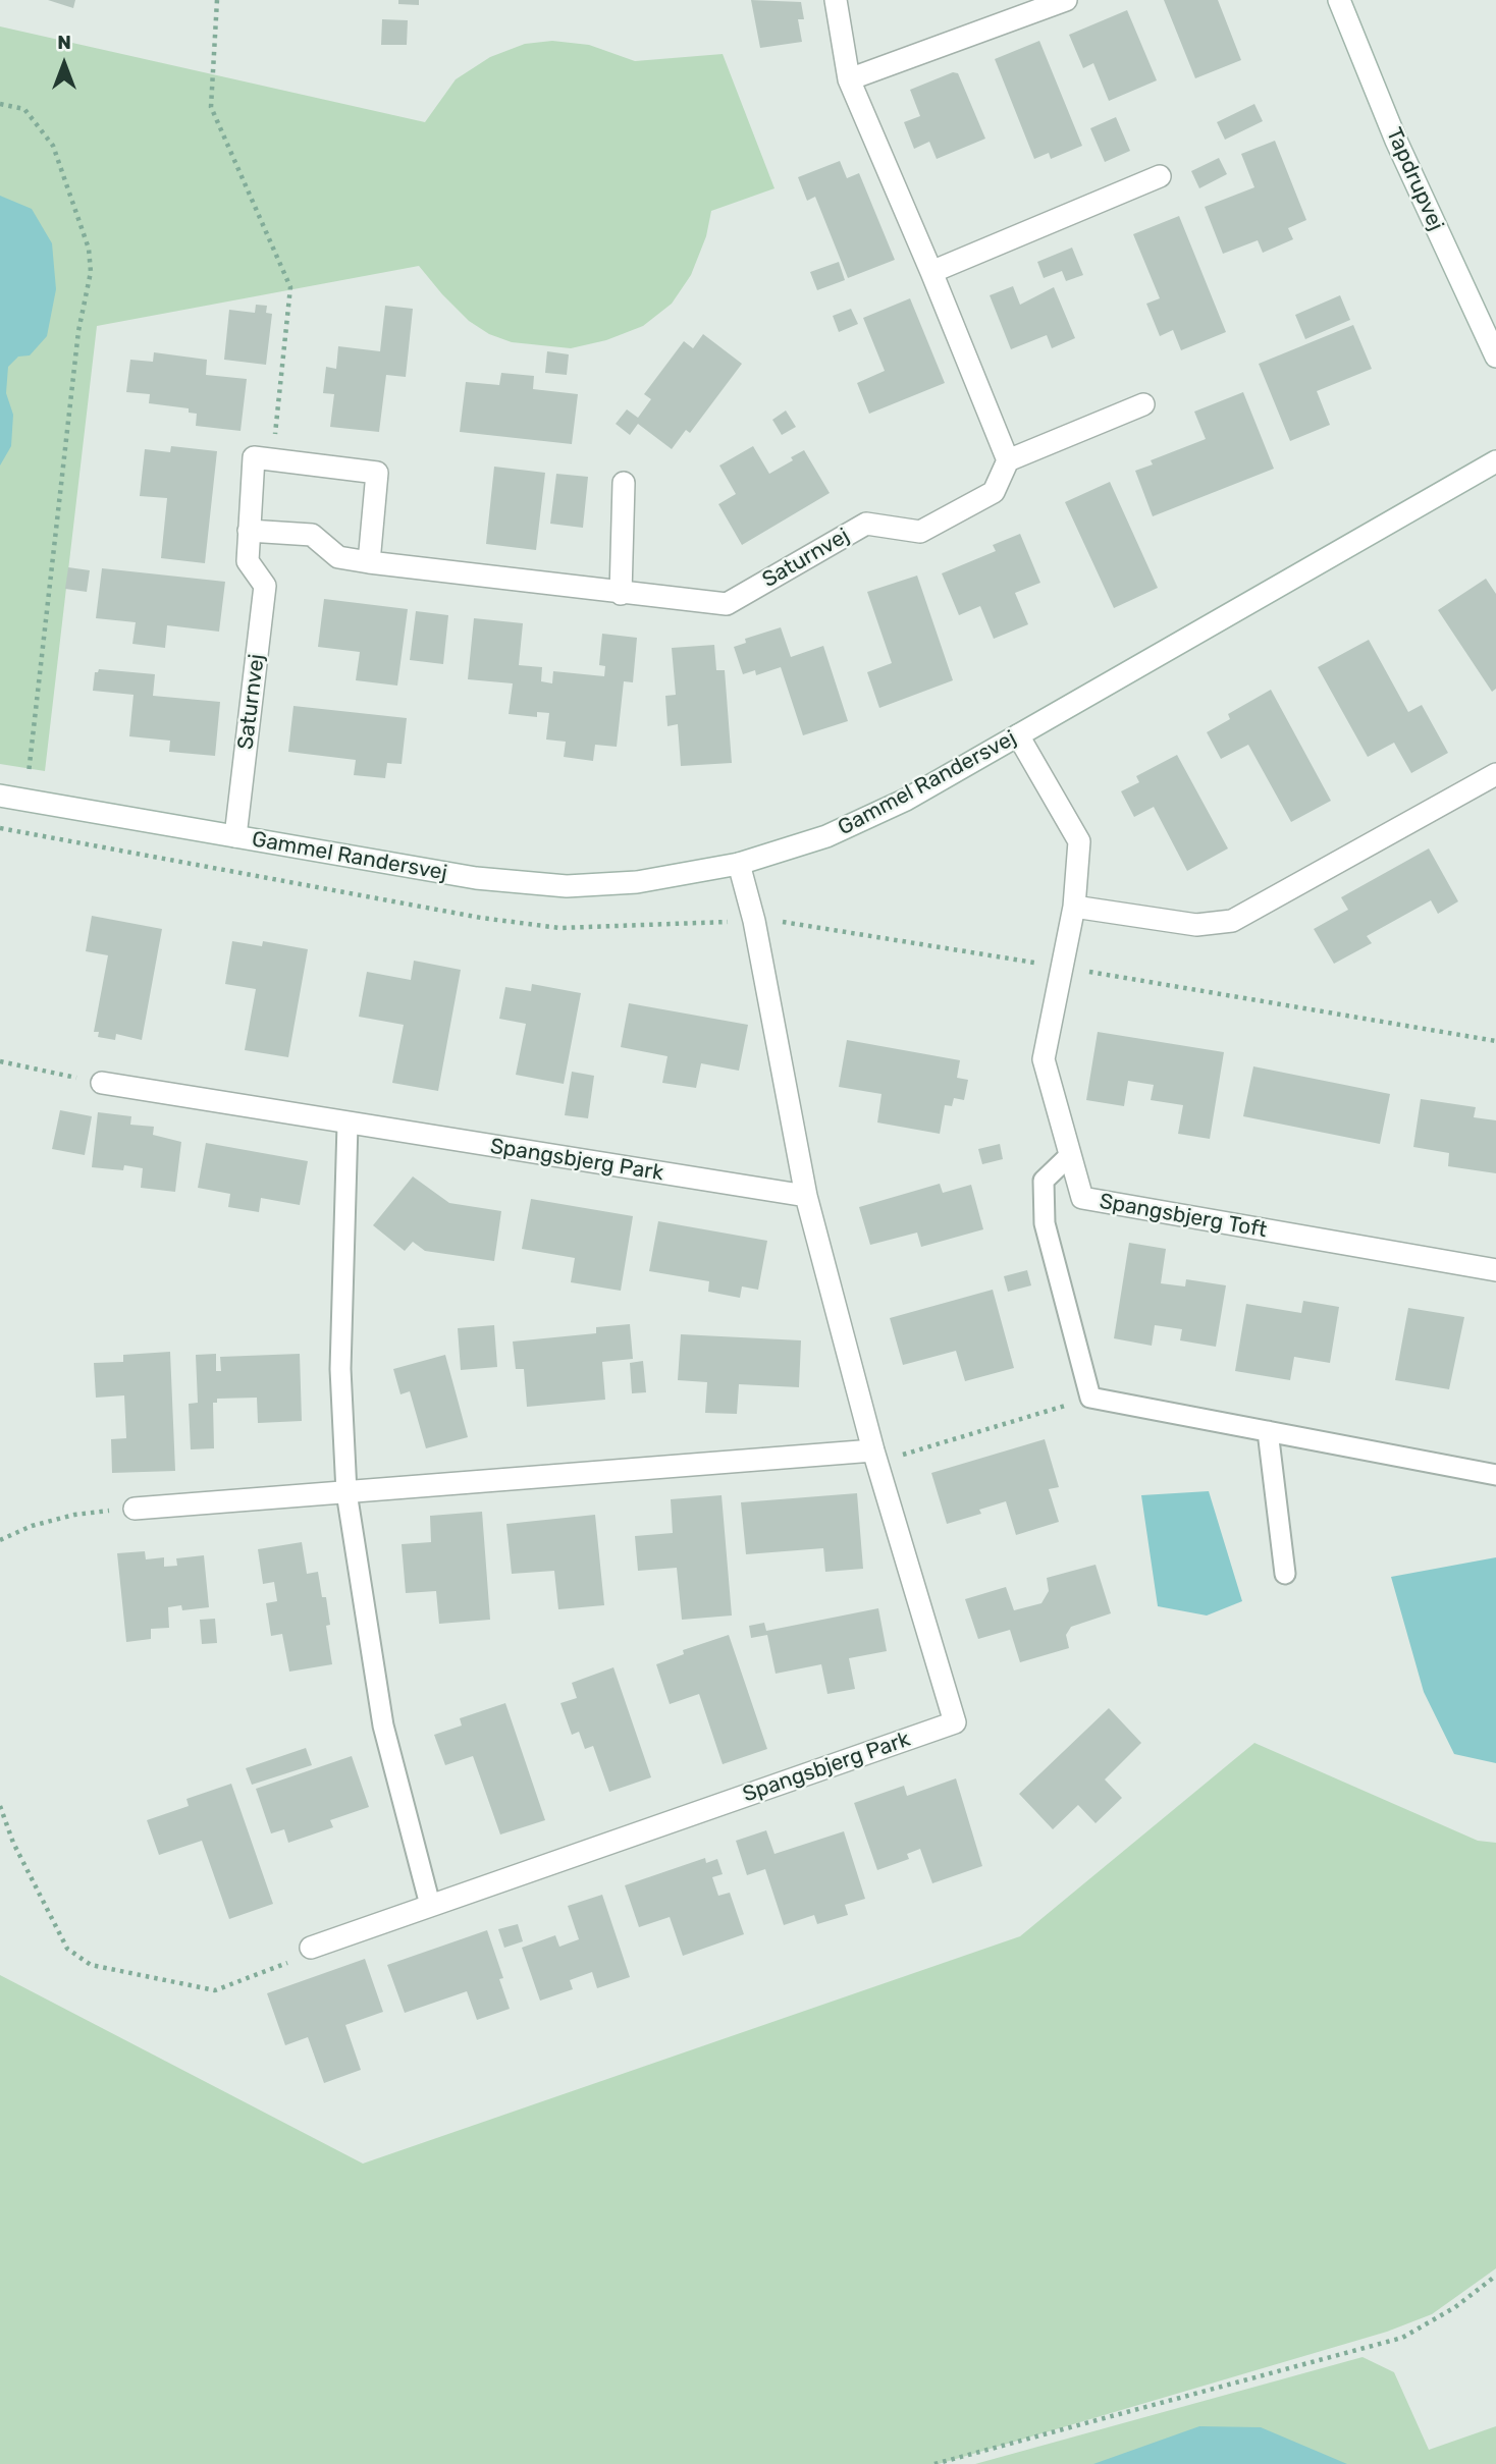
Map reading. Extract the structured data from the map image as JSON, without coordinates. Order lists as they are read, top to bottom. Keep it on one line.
{"streets":{"street":["Tapdrupvej","Saturnvej","Gammel Randersvej","Spangsbjerg Park","Spangsbjerg Toft"]},"crossings":[["Saturnvej","Gammel Randersvej"],["Gammel Randersvej","Spangsbjerg Park"],["Gammel Randersvej","Spangsbjerg Toft"]],"north":"top"}
